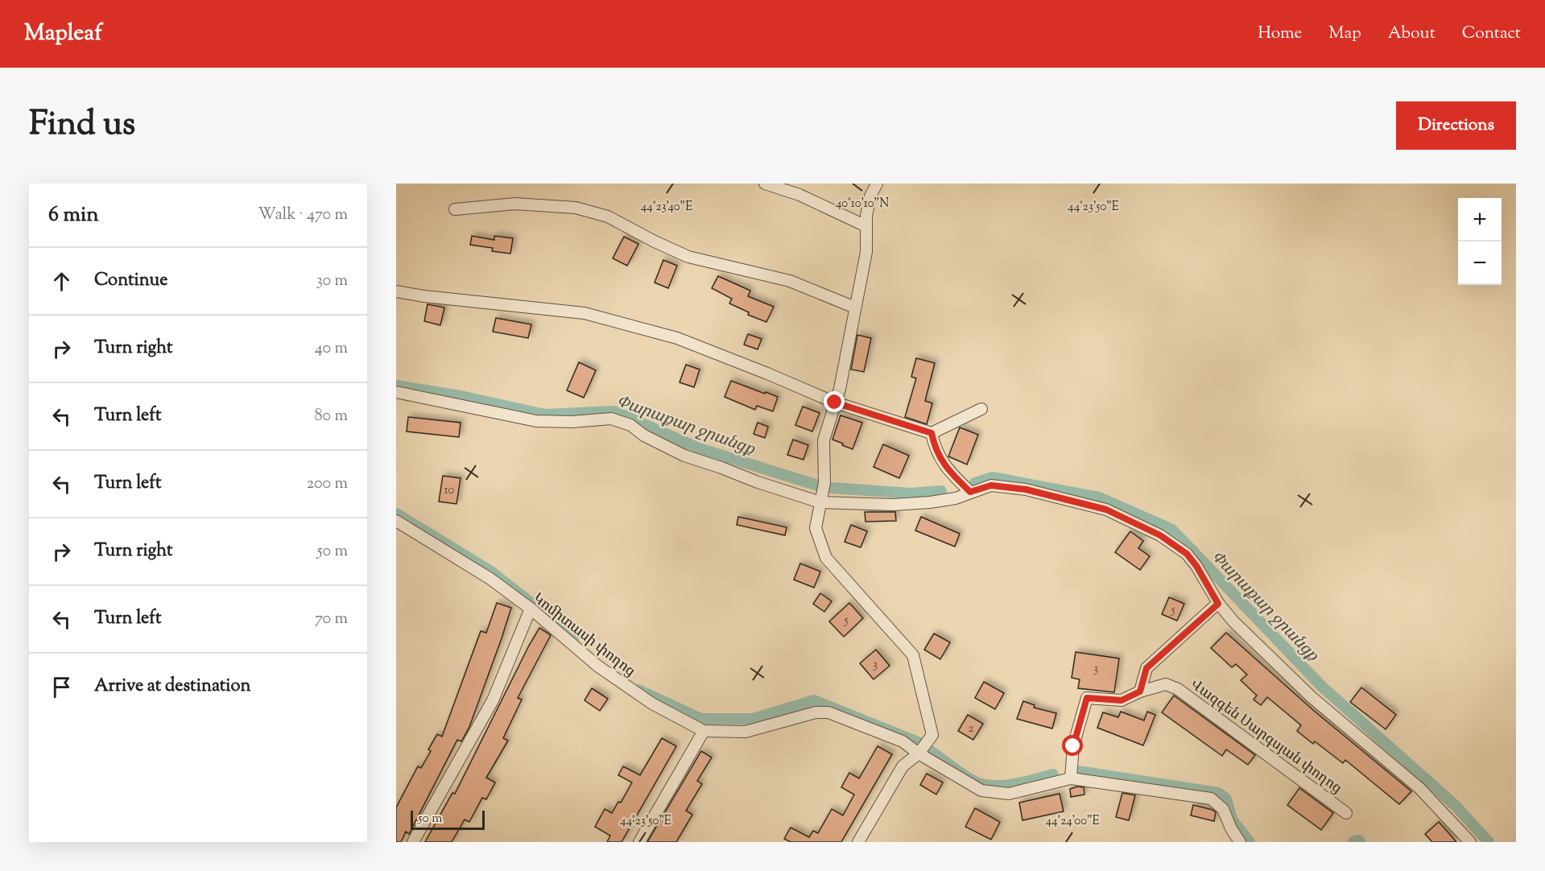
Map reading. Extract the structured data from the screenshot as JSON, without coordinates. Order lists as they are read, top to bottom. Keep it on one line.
{"streets":{"street":["Կոմիտասի փողոց","Վազգեն Սարգսյան փողոց"]},"crossings":[["Կոմիտասի փողոց","Վազգեն Սարգսյան փողոց"]],"water":["Փարաքար ջրանցք"],"house_numbers":["10","5","5","3","3","2"],"scale_bar":"50 m","page":{"header":"Mapleaf","nav":["Home","Map","About","Contact"],"title":"Find us","buttons":"Directions","heading":["6 min","Walk · 470 m"],"map_buttons":["+","−"],"list":[["Continue","30 m"],["Turn right","40 m"],["Turn left","80 m"],["Turn left","200 m"],["Turn right","50 m"],["Turn left","70 m"],"Arrive at destination"],"scale":"50 m"},"coordinates":["40°10'10\"N","44°23'40\"E","44°23'50\"E","44°24'00\"E"]}
